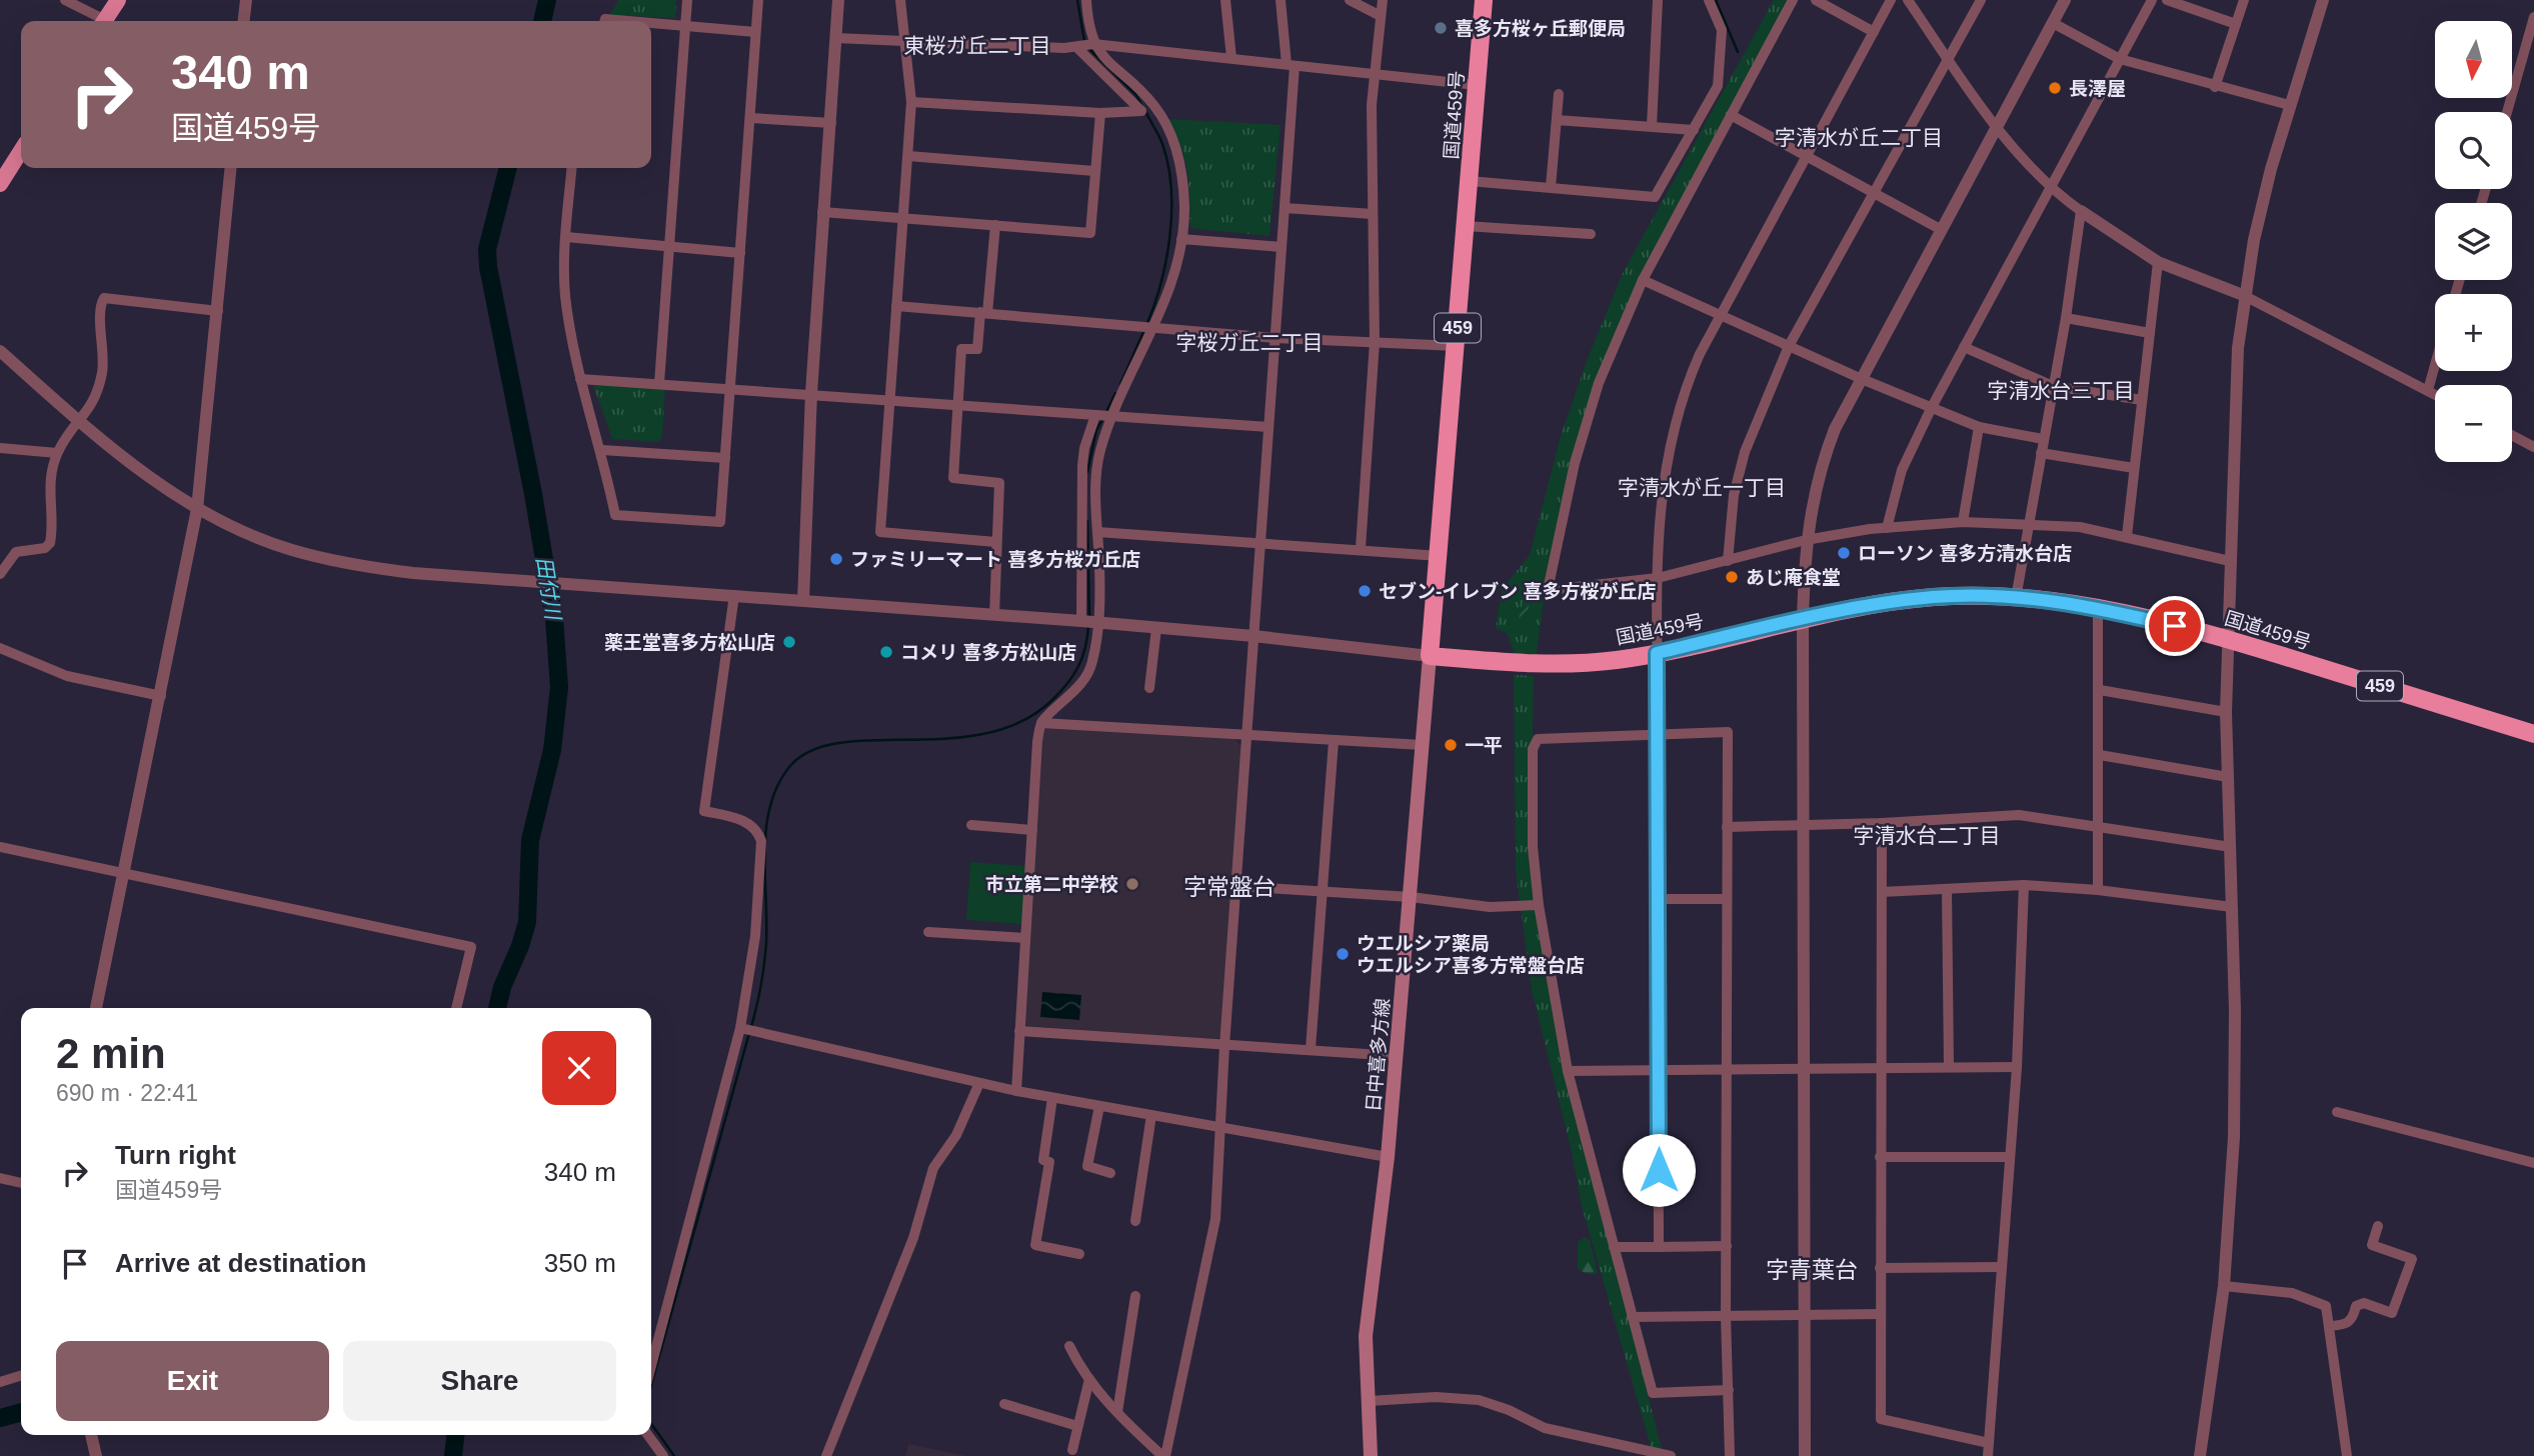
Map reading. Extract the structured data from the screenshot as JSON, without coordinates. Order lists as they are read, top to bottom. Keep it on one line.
{"streets":{"highway":["国道459号","459"],"main road":["日中喜多方線"]},"crossings":[["国道459号","日中喜多方線"]],"districts":["東桜ガ丘二丁目","字清水が丘二丁目","字桜ガ丘二丁目","字清水台三丁目","字清水が丘一丁目","字清水台二丁目","字常盤台","字青葉台"],"water":["田付川"],"places":["喜多方桜ヶ丘郵便局","長澤屋","ローソン 喜多方清水台店","ファミリーマート 喜多方桜ガ丘店","あじ庵食堂","セブン-イレブン 喜多方桜が丘店","薬王堂喜多方松山店","コメリ 喜多方松山店","一平","市立第二中学校","ウエルシア薬局 ウエルシア喜多方常盤台店"],"north":"bottom","page":{"map_buttons":["+","−"],"turn":["340 m","国道459号"],"heading":["2 min","690 m · 22:41"],"list":[{"name":"Turn right","note":"国道459号","value":"340 m"},{"name":"Arrive at destination","value":"350 m"}],"buttons":["Exit","Share"]}}
